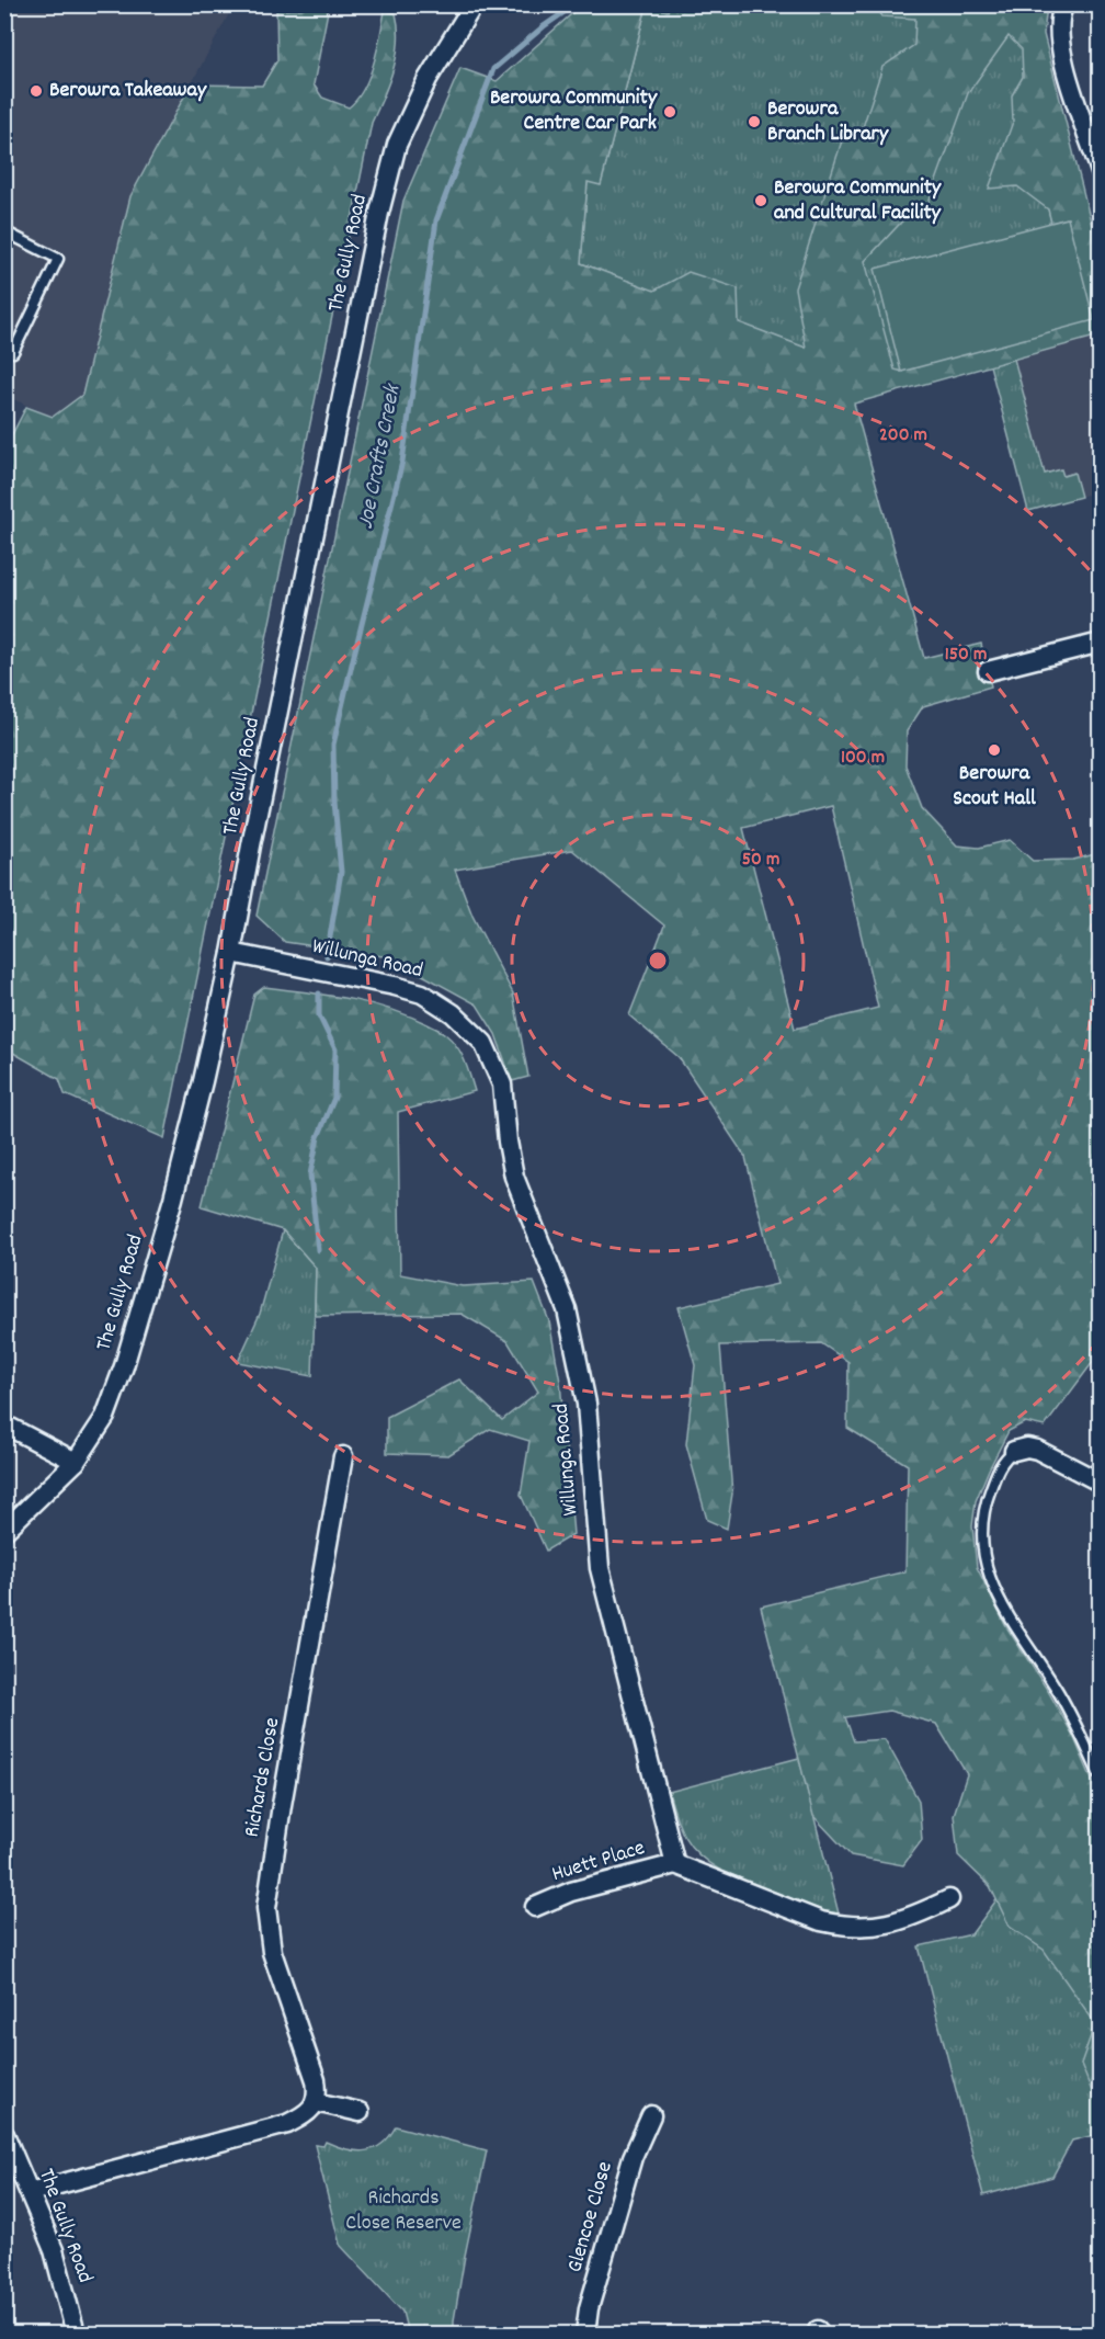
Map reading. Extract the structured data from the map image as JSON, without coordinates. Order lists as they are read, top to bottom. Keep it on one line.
{"streets":{"street":["The Gully Road","Willunga Road","Richards Close","Huett Place","Glencoe Close"]},"crossings":[["The Gully Road","Willunga Road"],["Willunga Road","Huett Place"]],"water":["Joe Crafts Creek"],"parks":["Richards Close Reserve"],"places":["Berowra Takeaway","Berowra Community Centre Car Park","Berowra Branch Library","Berowra Community and Cultural Facility","Berowra Scout Hall"],"rings":["200 m","150 m","100 m","50 m"]}
